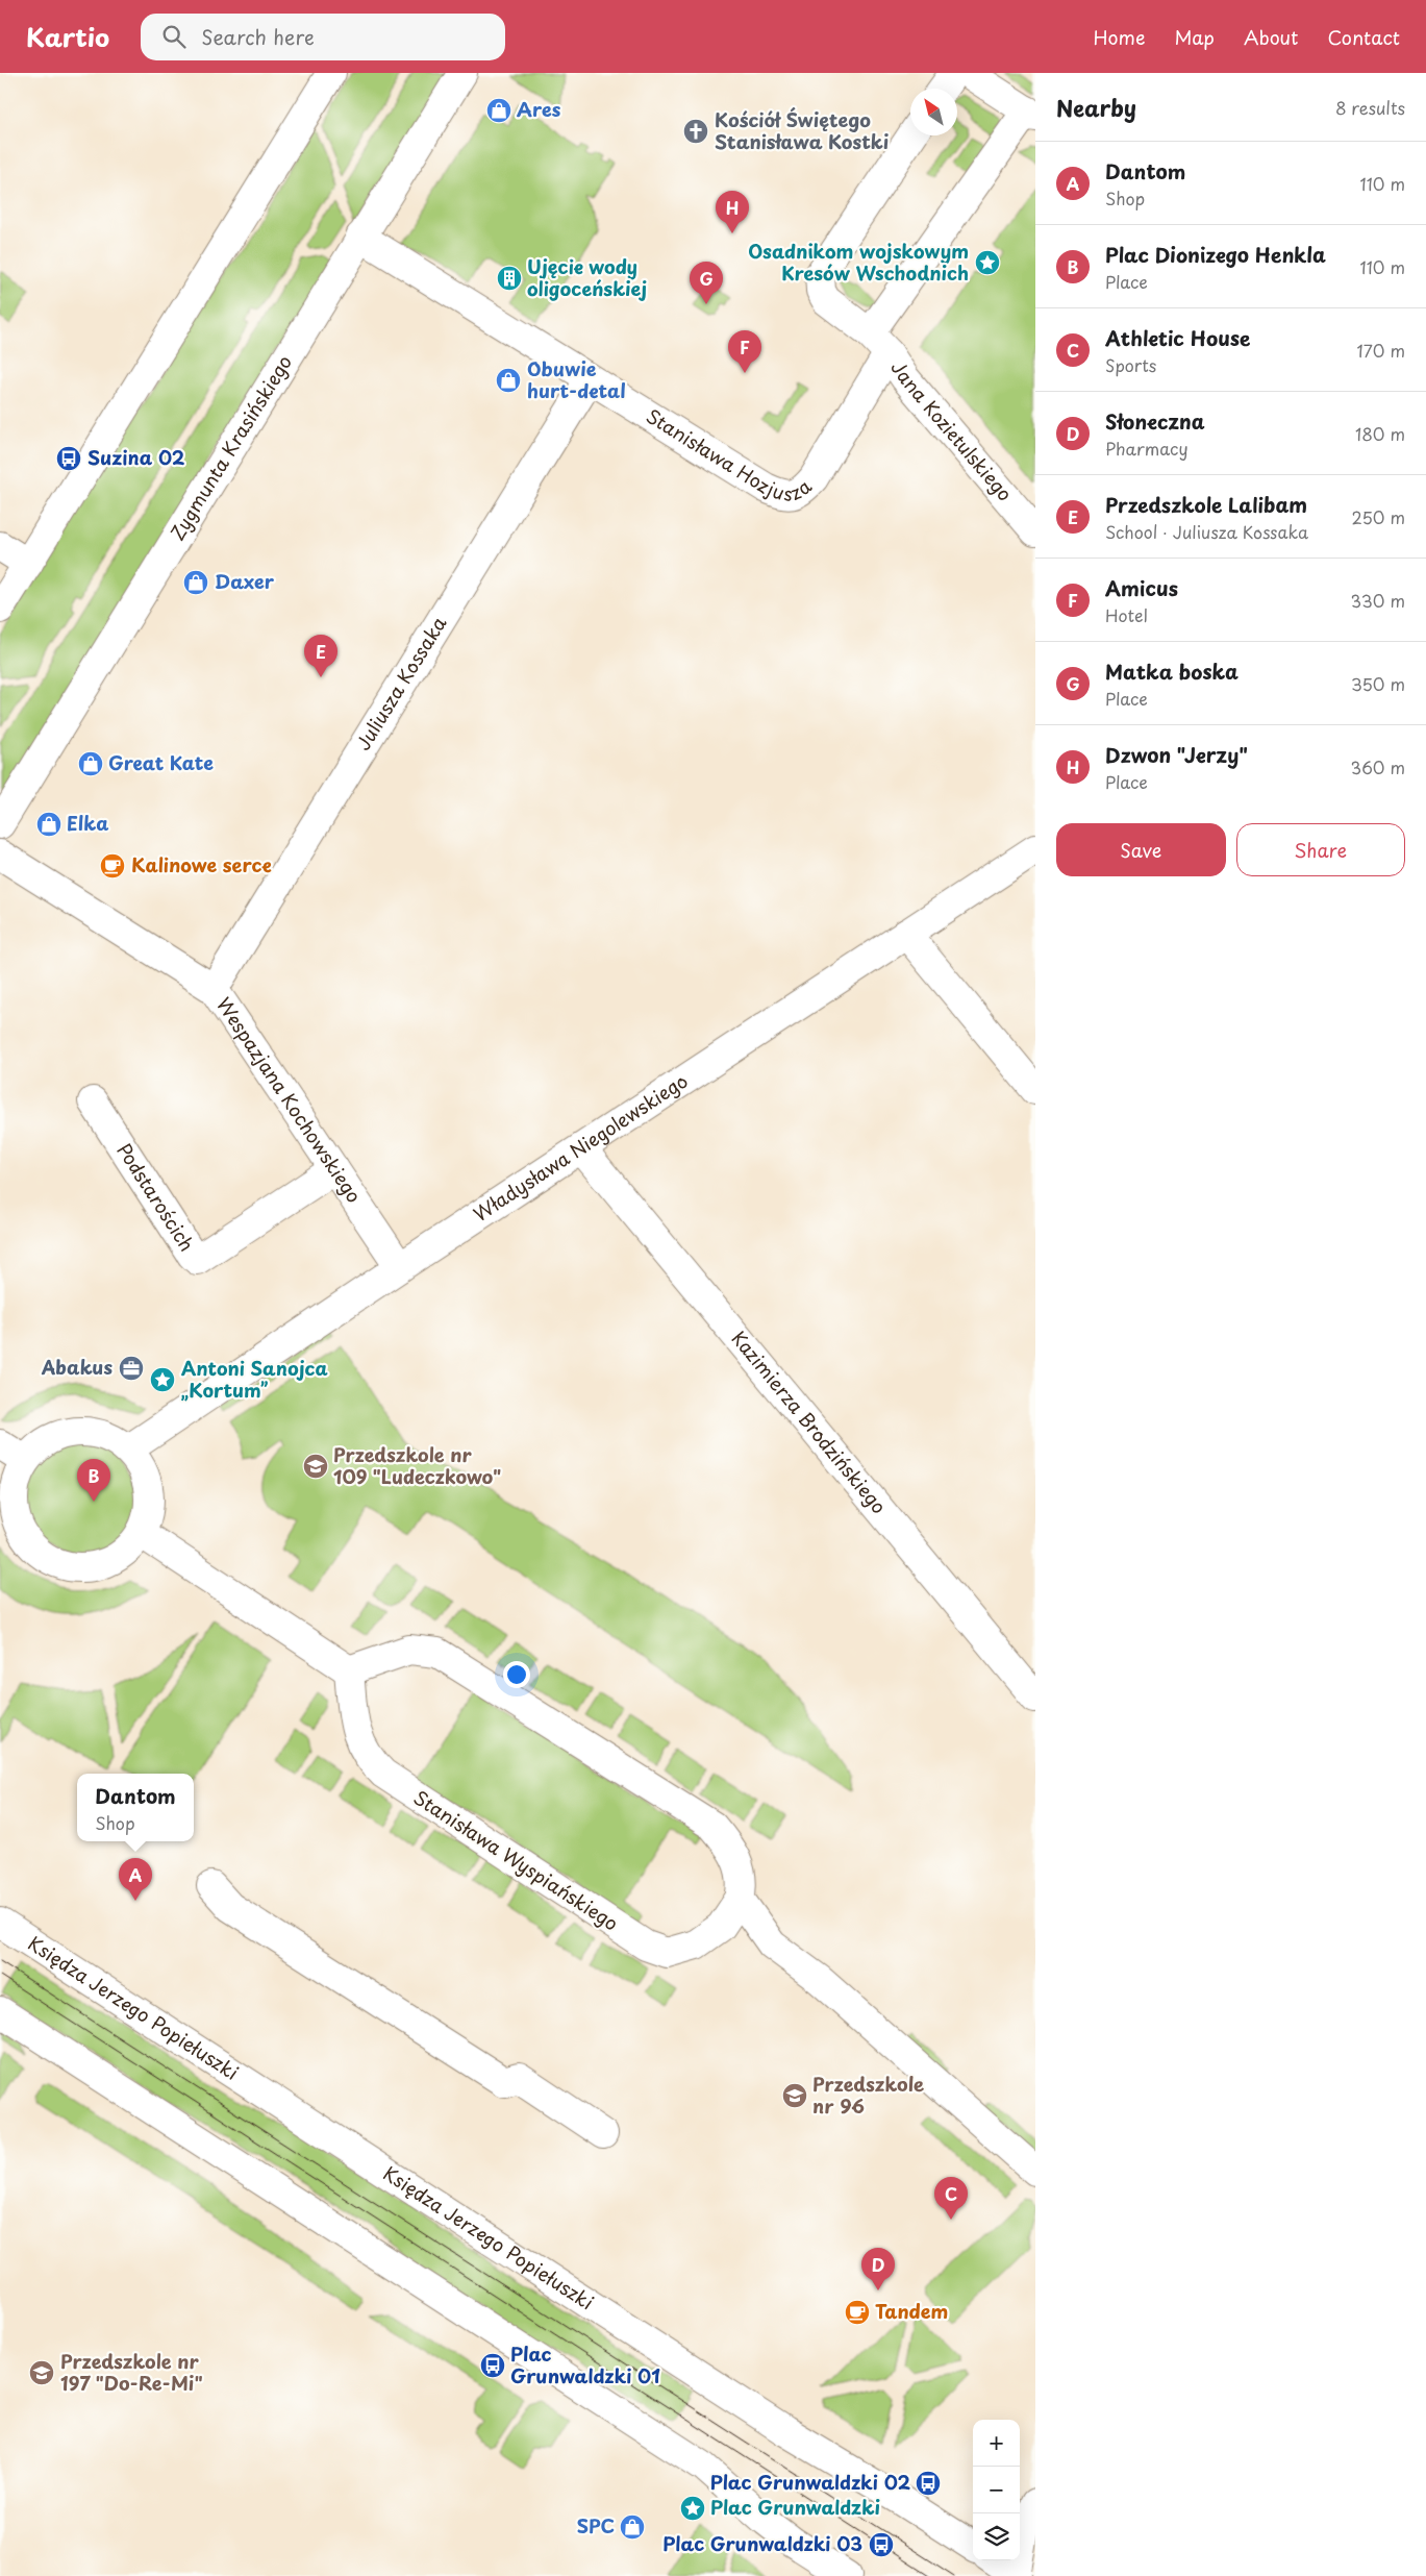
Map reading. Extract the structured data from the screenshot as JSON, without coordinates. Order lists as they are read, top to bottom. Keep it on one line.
{"streets":{"street":["Jana Kozietulskiego","Stanisława Hozjusza","Zygmunta Krasińskiego","Juliusza Kossaka","Wespazjana Kochowskiego","Władysława Niegolewskiego","Podstarościch","Kazimierza Brodzińskiego","Stanisława Wyspiańskiego","Księdza Jerzego Popiełuszki"]},"crossings":[["Jana Kozietulskiego","Stanisława Hozjusza"],["Stanisława Hozjusza","Zygmunta Krasińskiego"],["Stanisława Hozjusza","Juliusza Kossaka"],["Juliusza Kossaka","Wespazjana Kochowskiego"],["Wespazjana Kochowskiego","Władysława Niegolewskiego"],["Wespazjana Kochowskiego","Podstarościch"],["Władysława Niegolewskiego","Kazimierza Brodzińskiego"]],"places":{"shop":["Ares","Obuwie hurt-detal","Daxer","Great Kate","Elka","SPC"],"church":["Kościół Świętego Stanisława Kostki"],"place":["Osadnikom wojskowym Kresów Wschodnich","Antoni Sanojca „Kortum”","Plac Grunwaldzki"],"building":["Ujęcie wody oligoceńskiej"],"bus stop":["Suzina 02","Plac Grunwaldzki 01","Plac Grunwaldzki 02","Plac Grunwaldzki 03"],"cafe":["Kalinowe serce","Tandem"],"office":["Abakus"],"school or university":["Przedszkole nr 109 \"Ludeczkowo\"","Przedszkole nr 96","Przedszkole nr 197 \"Do-Re-Mi\""]},"north":"top left","page":{"header":"Kartio","search":"Search here","nav":["Home","Map","About","Contact"],"heading":["Nearby","8 results"],"list":[{"mark":"A","name":"Dantom","note":"Shop","value":"110 m"},{"mark":"B","name":"Plac Dionizego Henkla","note":"Place","value":"110 m"},{"mark":"C","name":"Athletic House","note":"Sports","value":"170 m"},{"mark":"D","name":"Słoneczna","note":"Pharmacy","value":"180 m"},{"mark":"E","name":"Przedszkole Lalibam","note":"School · Juliusza Kossaka","value":"250 m"},{"mark":"F","name":"Amicus","note":"Hotel","value":"330 m"},{"mark":"G","name":"Matka boska","note":"Place","value":"350 m"},{"mark":"H","name":"Dzwon \"Jerzy\"","note":"Place","value":"360 m"}],"pins":["H","G","F","E","B","A","C","D"],"buttons":["Save","Share"],"popup":["Dantom","Shop"],"map_buttons":["+","−"]}}
